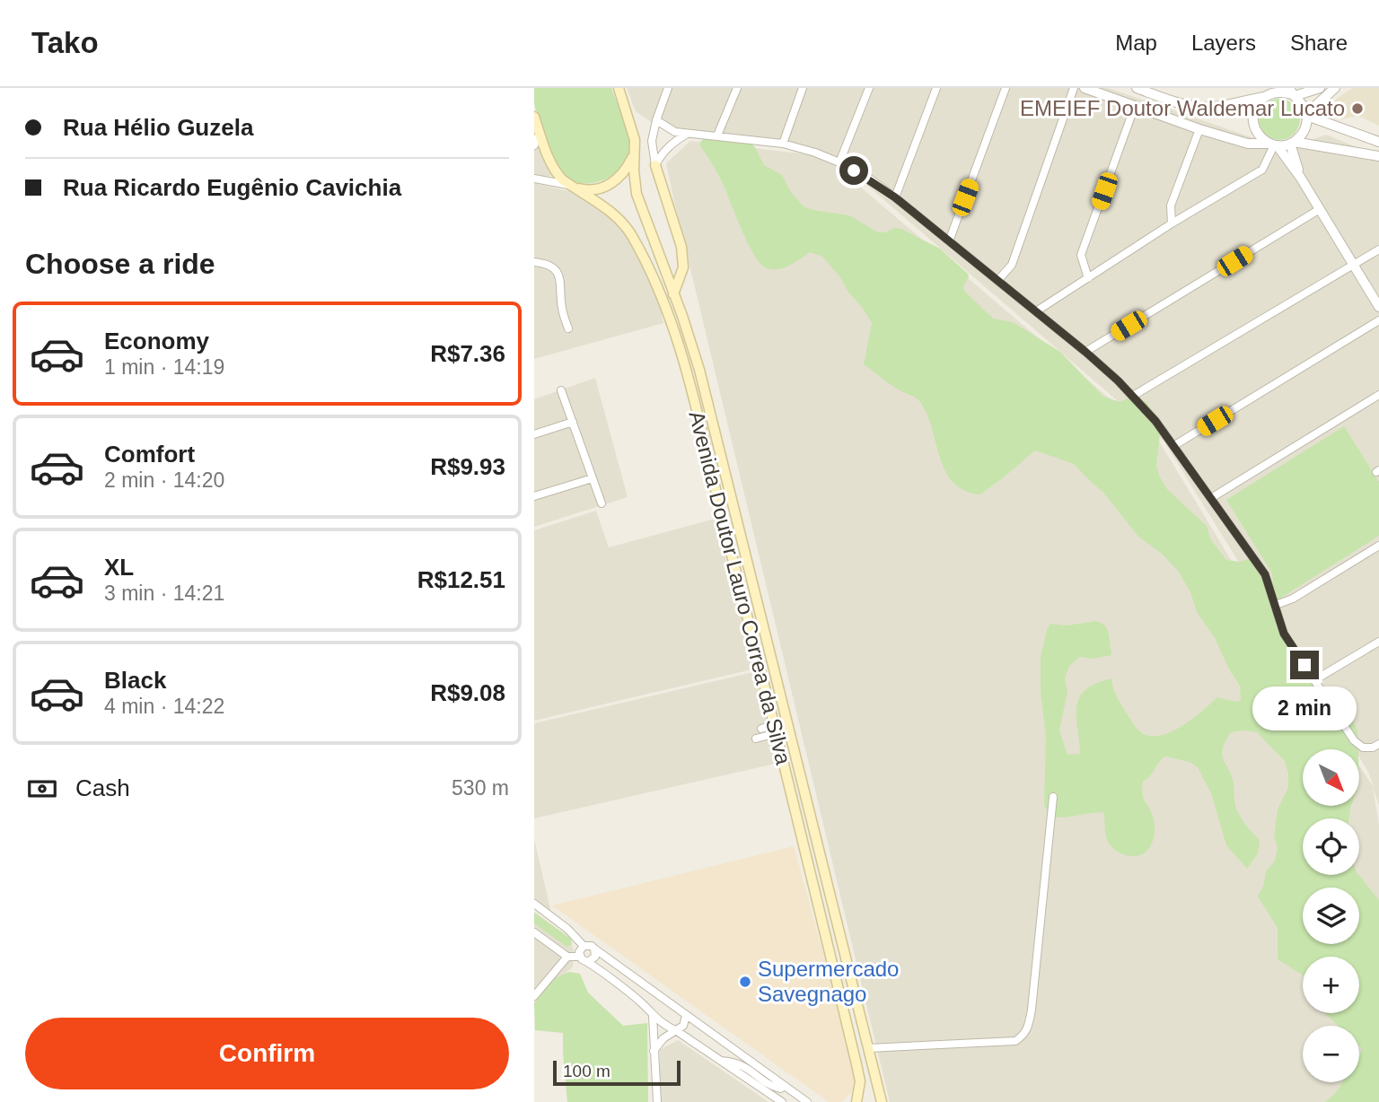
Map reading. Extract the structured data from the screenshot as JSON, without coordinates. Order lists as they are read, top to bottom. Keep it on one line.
{"streets":{"main road":["Avenida Doutor Lauro Correa da Silva"]},"places":["EMEIEF Doutor Waldemar Lucato","Supermercado Savegnago"],"scale_bar":"100 m","north":"bottom right","page":{"header":"Tako","nav":["Map","Layers","Share"],"banner":["Rua Hélio Guzela","Rua Ricardo Eugênio Cavichia"],"heading":"Choose a ride","list":[{"name":"Economy","note":"1 min · 14:19","value":"R$7.36"},{"name":"Comfort","note":"2 min · 14:20","value":"R$9.93"},{"name":"XL","note":"3 min · 14:21","value":"R$12.51"},{"name":"Black","note":"4 min · 14:22","value":"R$9.08"}],"bubble":"2 min","map_buttons":["+","−"],"pay":["Cash","530 m"],"buttons":"Confirm","scale":"100 m"}}
